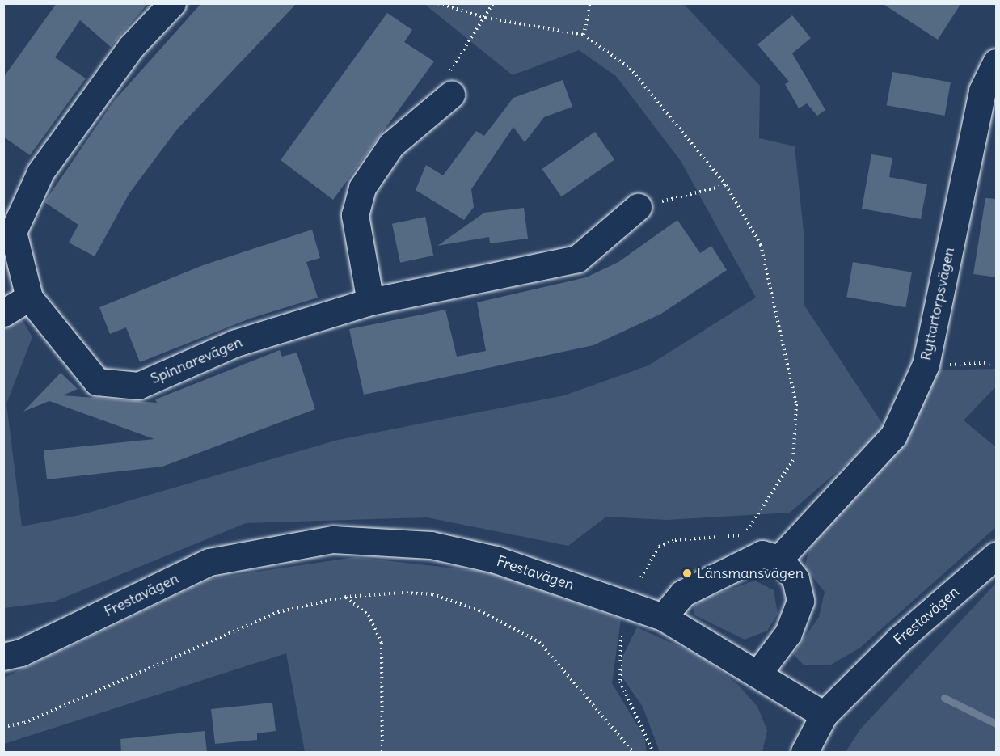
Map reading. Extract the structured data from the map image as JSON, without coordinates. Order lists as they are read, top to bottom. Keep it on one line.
{"streets":{"street":["Ryttartorpsvägen","Spinnarevägen","Frestavägen"]},"places":["Länsmansvägen"]}
